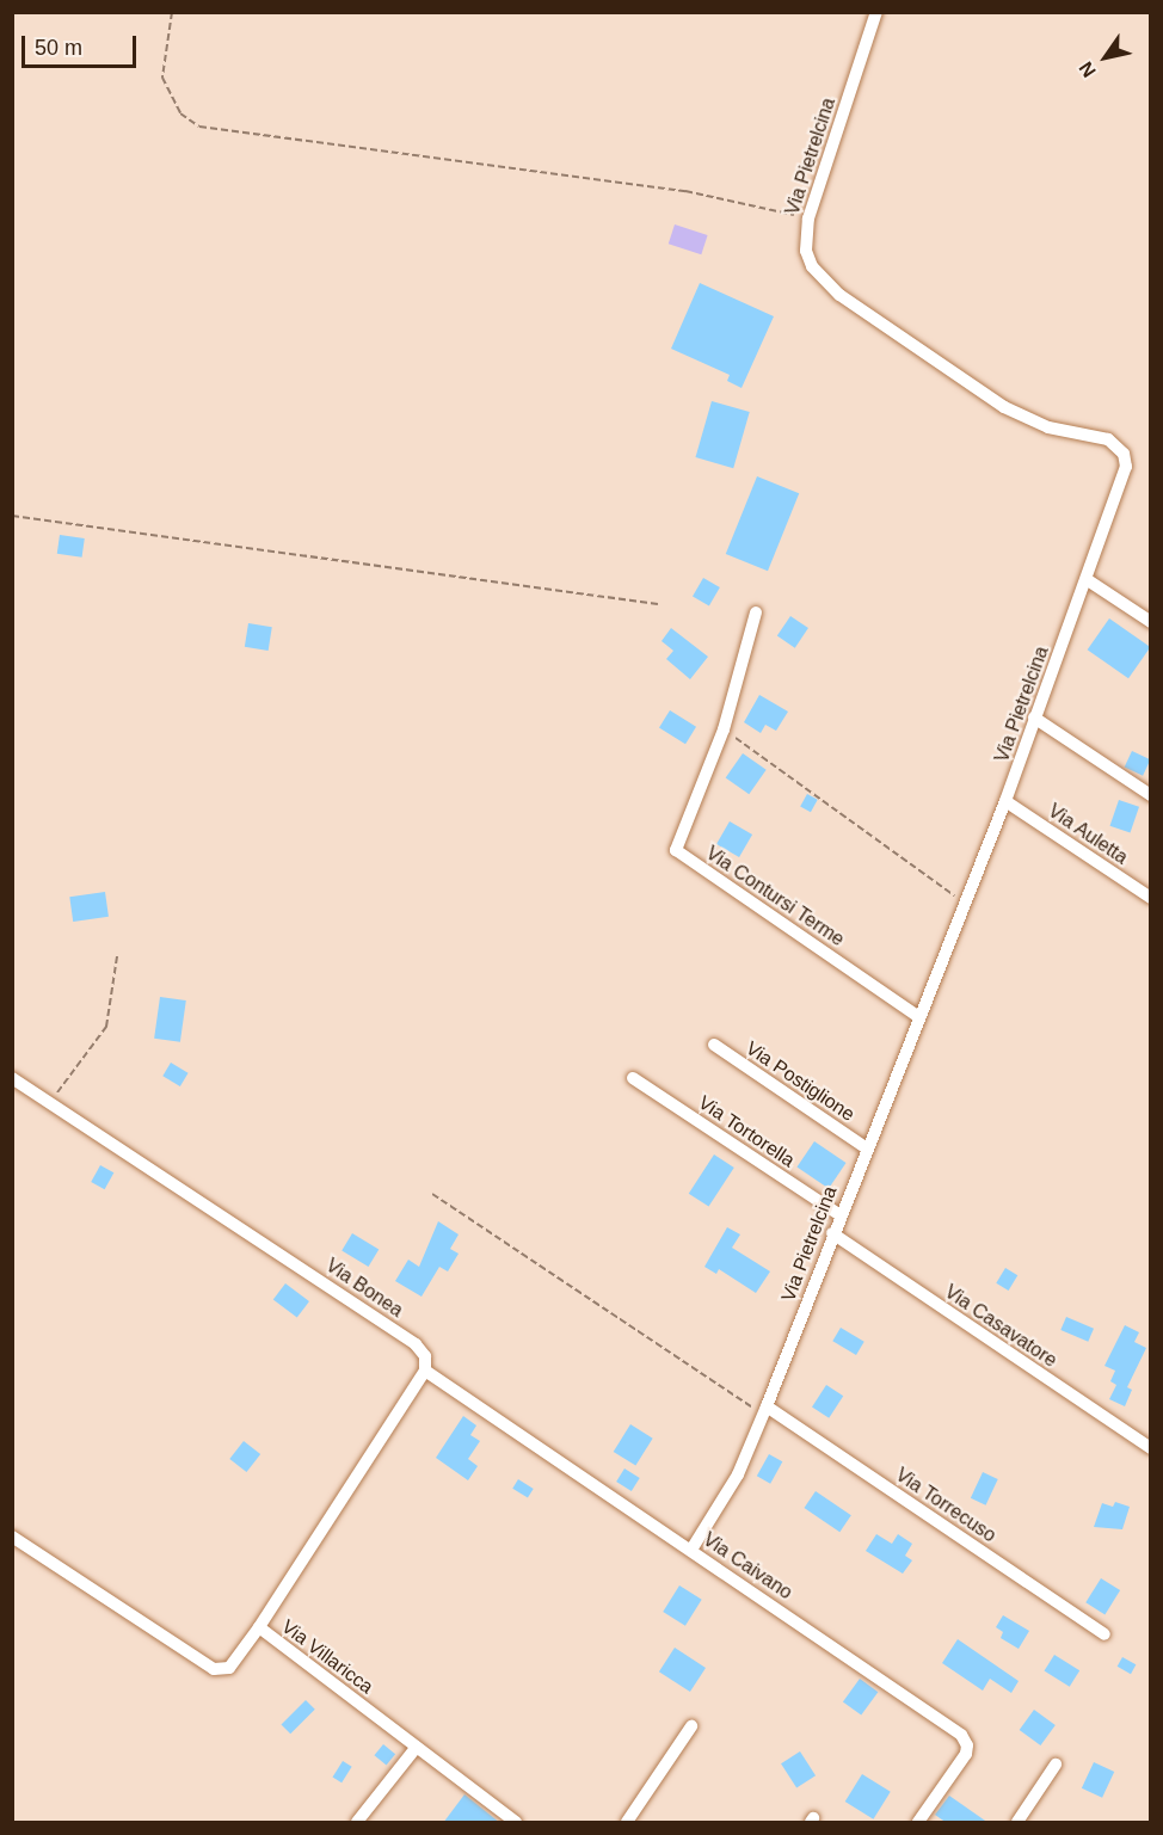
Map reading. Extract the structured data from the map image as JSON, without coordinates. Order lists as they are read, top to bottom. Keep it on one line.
{"streets":{"street":["Via Pietrelcina","Via Auletta","Via Contursi Terme","Via Postiglione","Via Tortorella","Via Bonea","Via Casavatore","Via Torrecuso","Via Caivano","Via Villaricca"]},"crossings":[["Via Pietrelcina","Via Auletta"],["Via Pietrelcina","Via Contursi Terme"],["Via Pietrelcina","Via Postiglione"],["Via Pietrelcina","Via Tortorella"],["Via Pietrelcina","Via Casavatore"],["Via Pietrelcina","Via Torrecuso"],["Via Pietrelcina","Via Caivano"],["Via Bonea","Via Caivano"]],"scale_bar":"50 m","north":"bottom left"}
